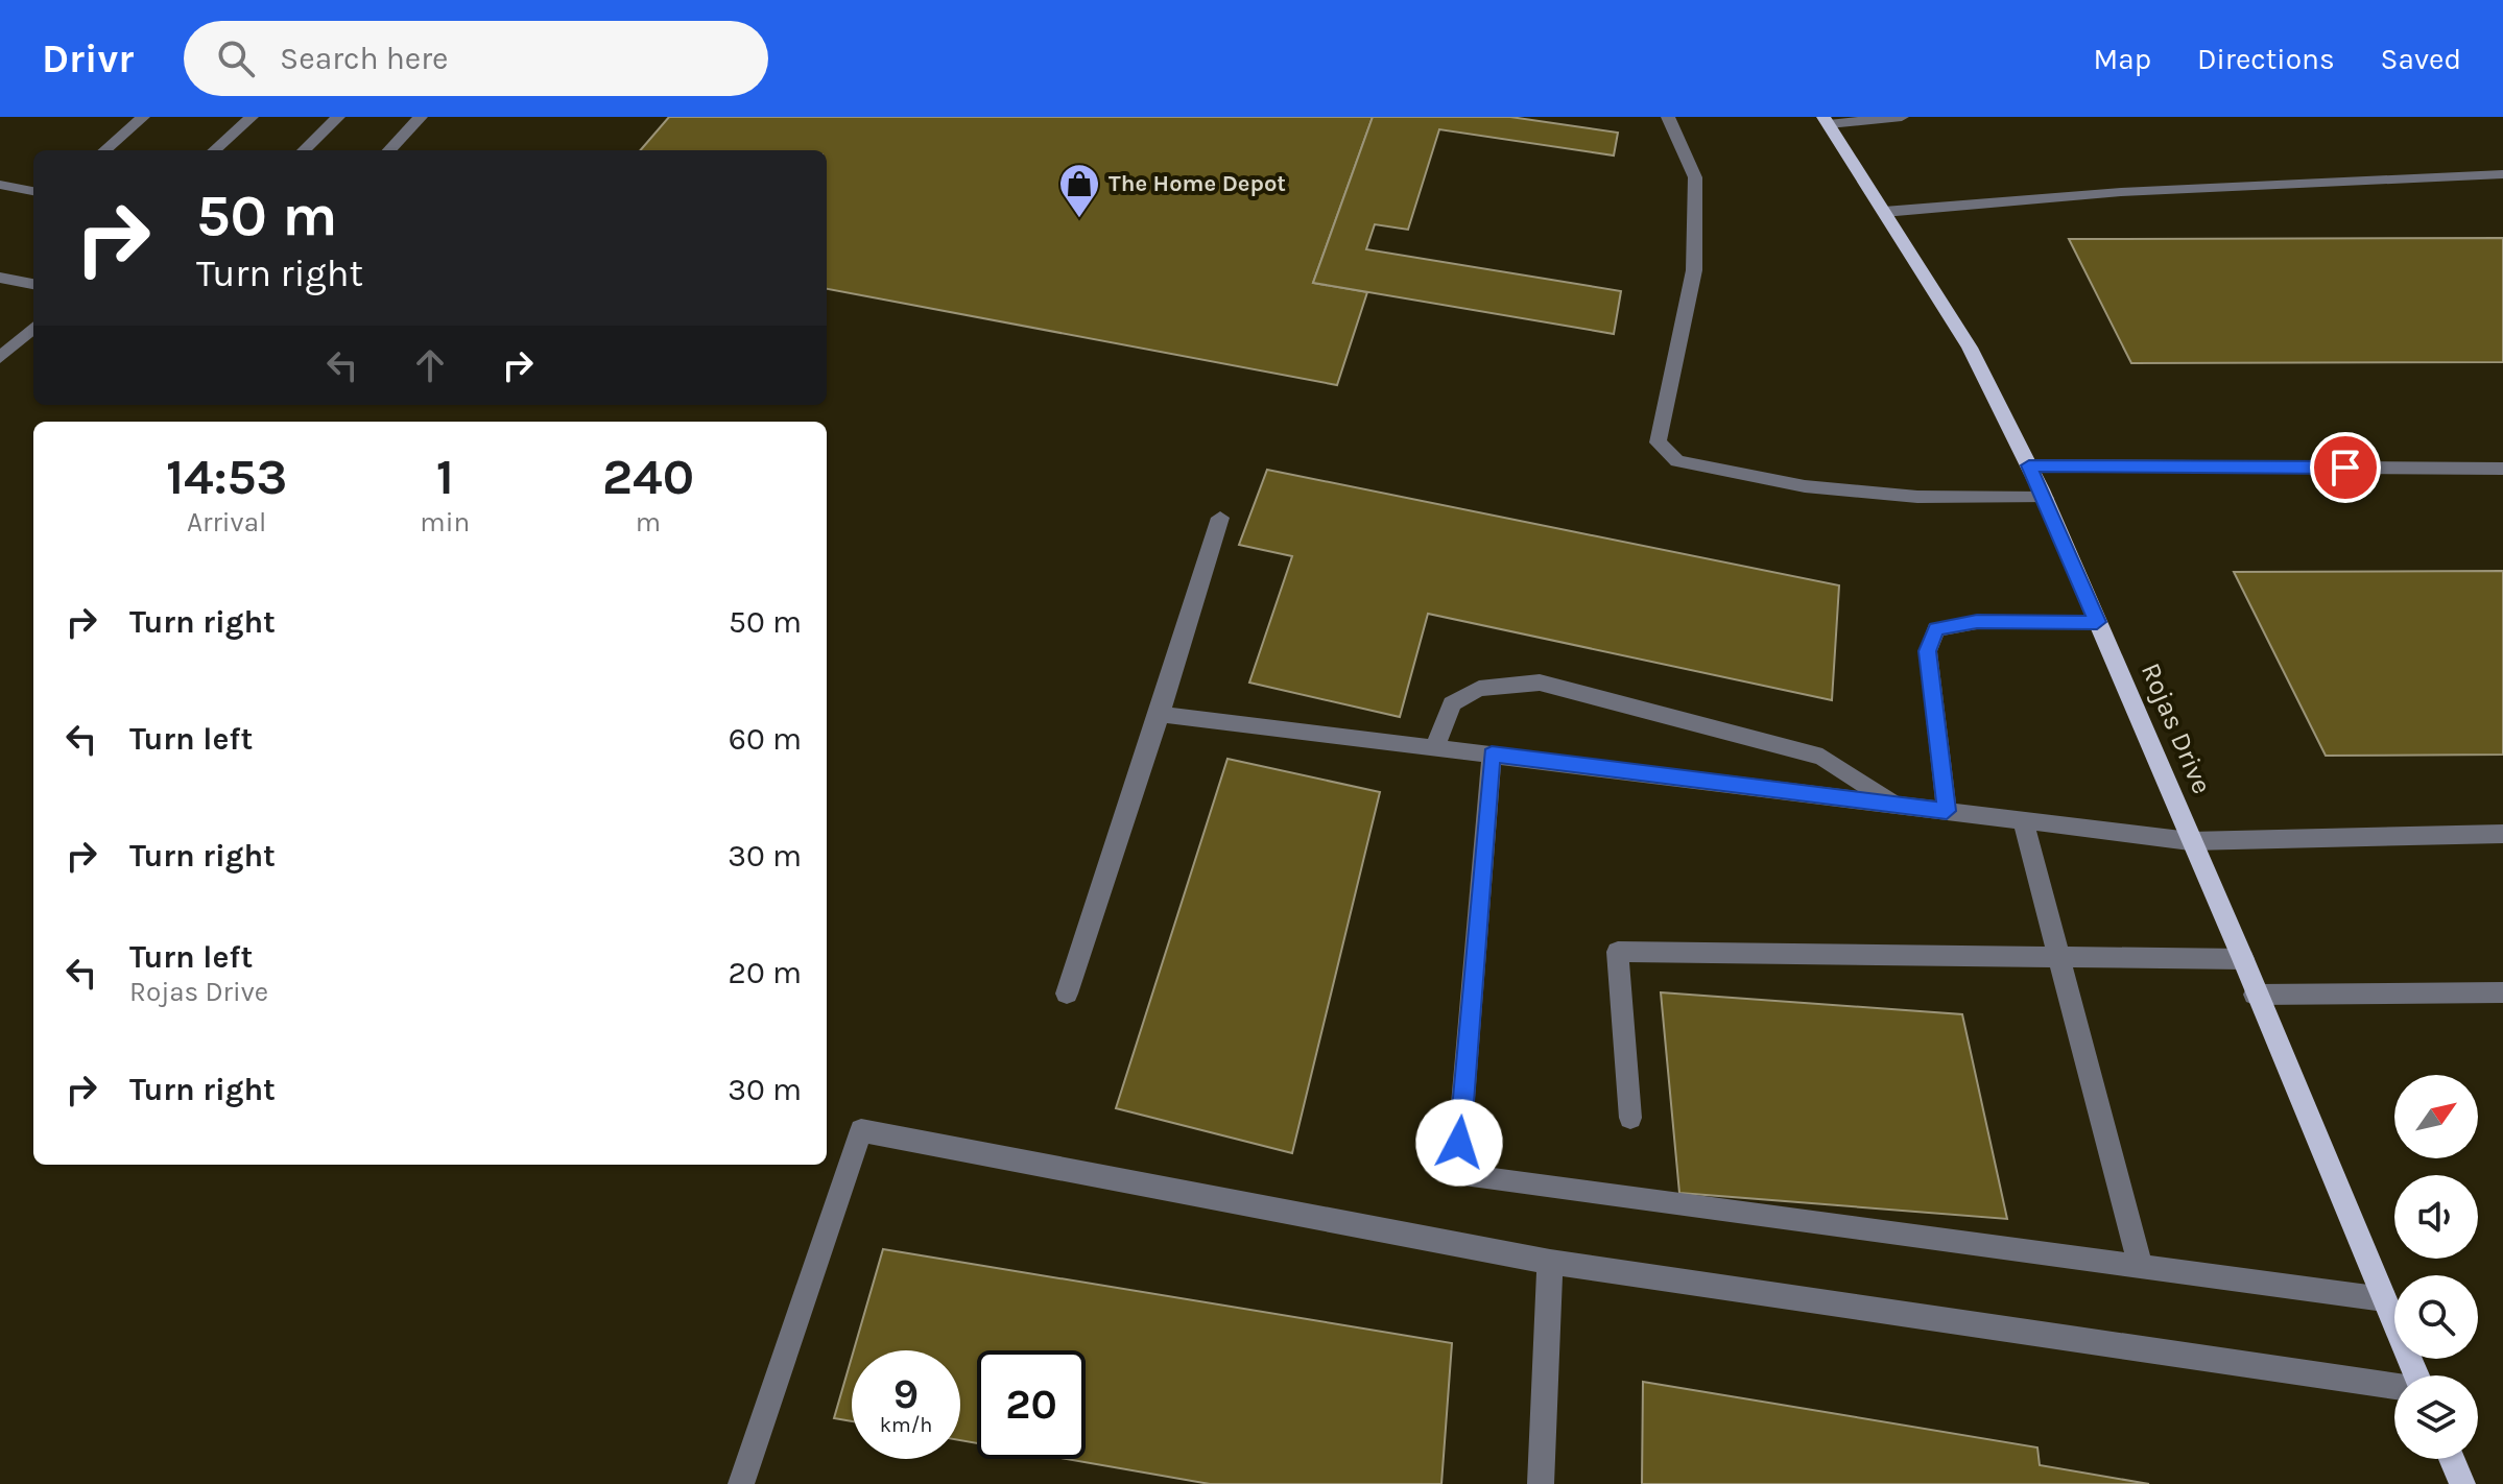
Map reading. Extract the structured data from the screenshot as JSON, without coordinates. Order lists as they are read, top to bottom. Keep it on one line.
{"streets":{"main road":["Rojas Drive"]},"places":{"shop":["The Home Depot"]},"north":"top right","page":{"header":"Drivr","search":"Search here","nav":["Map","Directions","Saved"],"turn":["50 m","Turn right"],"eta":["14:53","Arrival","1","min","240","m"],"list":[{"name":"Turn right","value":"50 m"},{"name":"Turn left","value":"60 m"},{"name":"Turn right","value":"30 m"},{"name":"Turn left","note":"Rojas Drive","value":"20 m"},{"name":"Turn right","value":"30 m"}],"speed":"9 km/h","limit":"20"}}
